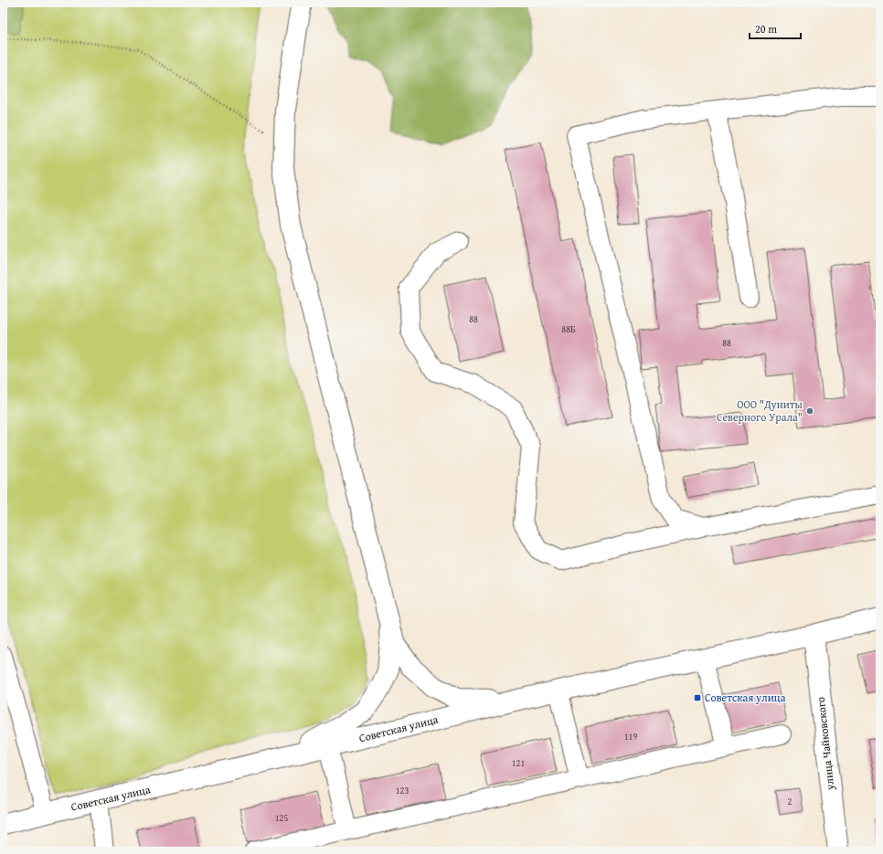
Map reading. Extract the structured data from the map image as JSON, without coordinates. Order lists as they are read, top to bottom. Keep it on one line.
{"streets":{"main road":["Советская улица","улица Чайковского"]},"crossings":[["Советская улица","улица Чайковского"]],"places":{"other":["ООО \"Дуниты Северного Урала\""],"transit":["Советская улица"]},"house_numbers":["88","88Б","88","119","121","123","2","125"],"scale_bar":"20 m"}
